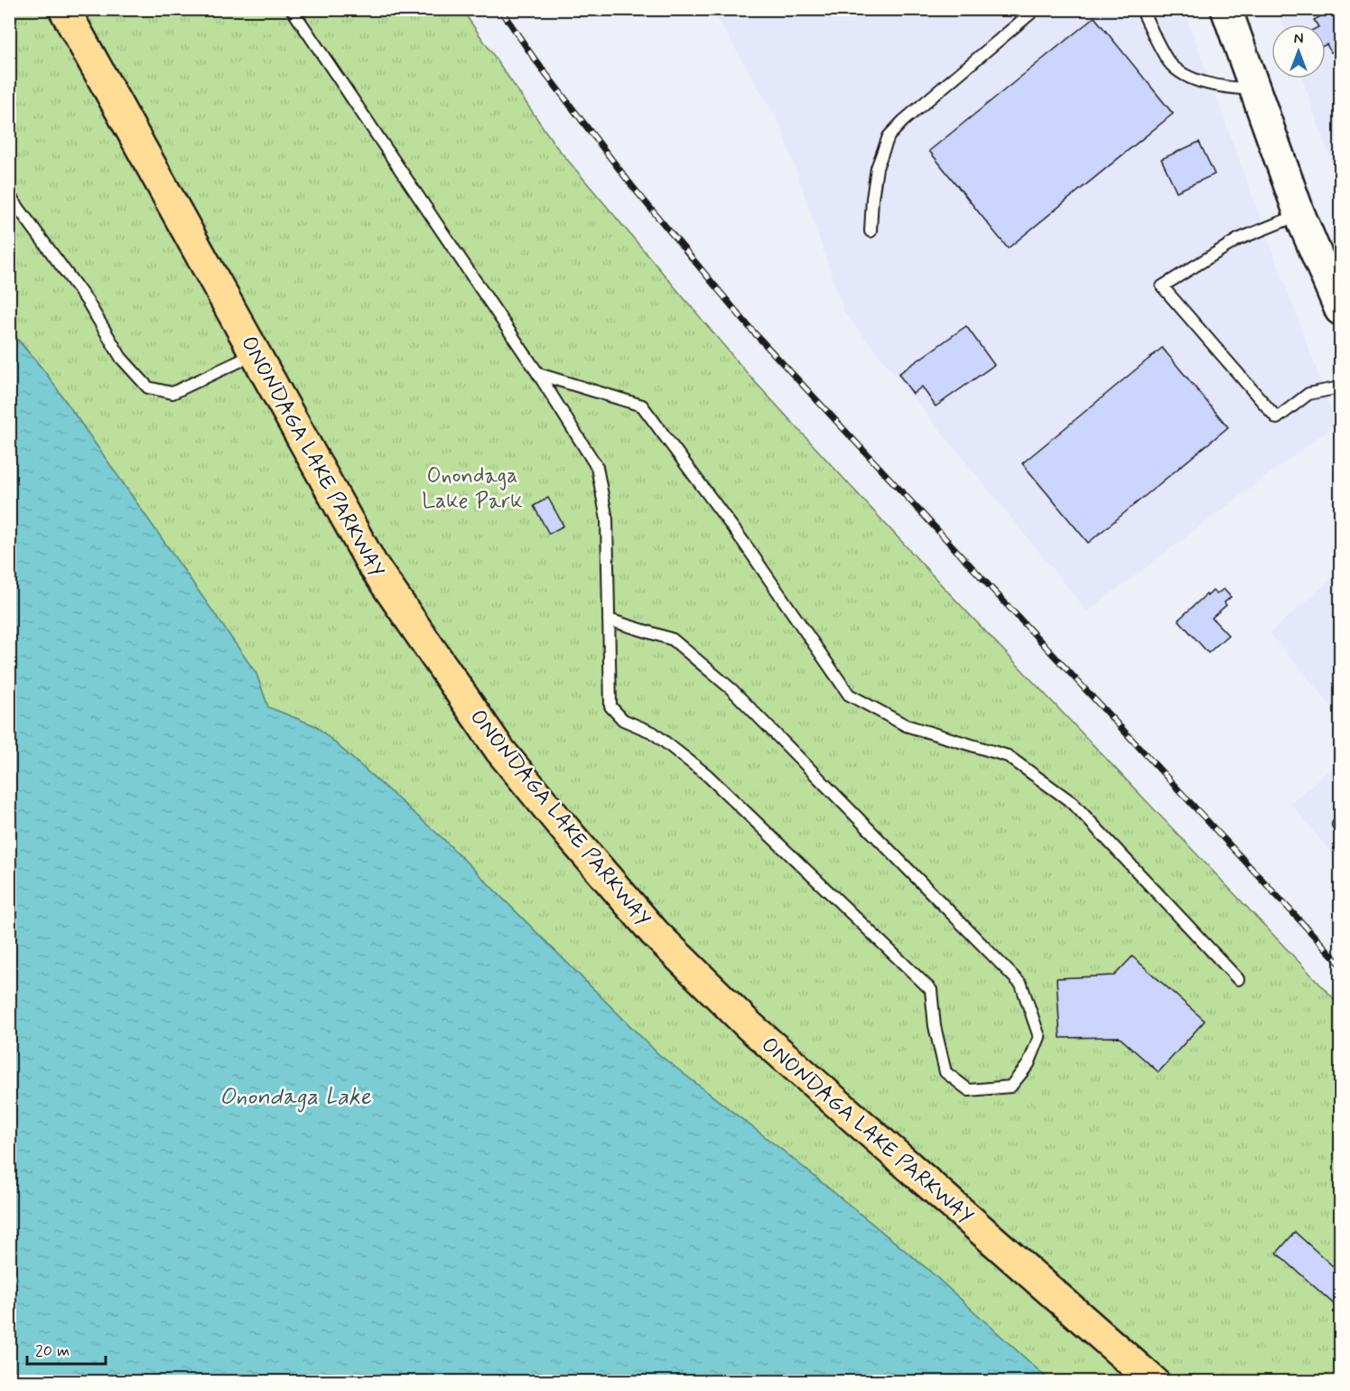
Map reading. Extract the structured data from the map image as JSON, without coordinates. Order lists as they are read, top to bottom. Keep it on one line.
{"streets":{"main road":["ONONDAGA LAKE PARKWAY"]},"water":["Onondaga Lake"],"parks":["Onondaga Lake Park"],"scale_bar":"20 m","north":"top"}
